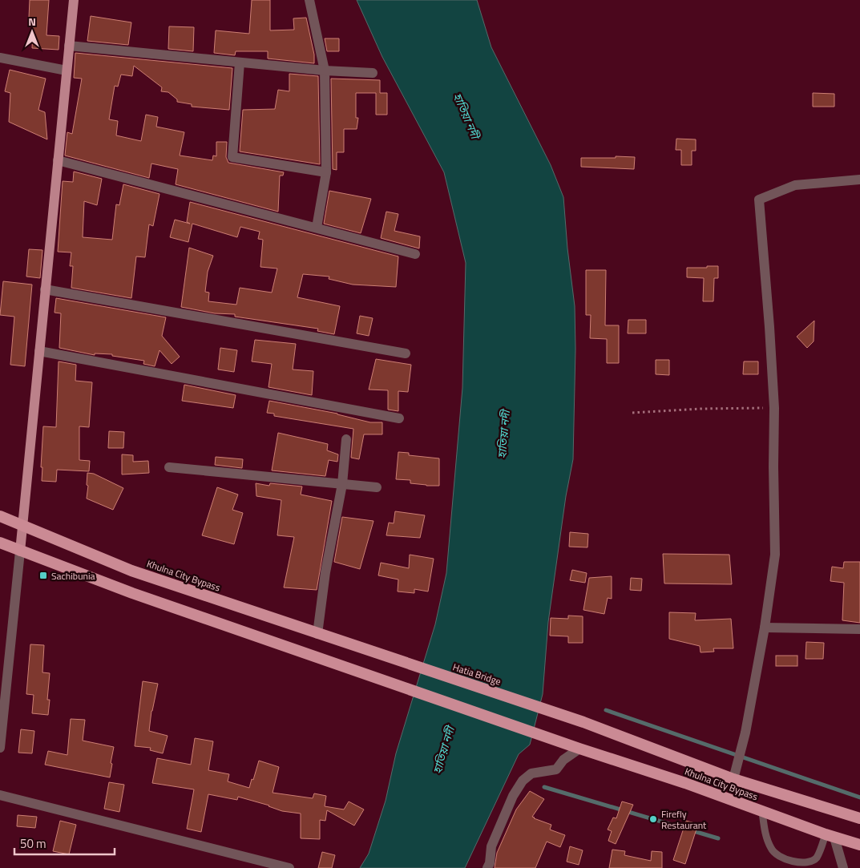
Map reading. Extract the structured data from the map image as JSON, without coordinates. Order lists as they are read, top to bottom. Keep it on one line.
{"streets":{"highway":["Khulna City Bypass","Hatia Bridge"]},"crossings":[["Khulna City Bypass","Hatia Bridge"]],"water":["হাতিয়া নদী"],"places":{"transit":["Sachibunia"],"other":["Firefly Restaurant"]},"scale_bar":"50 m","north":"top"}
